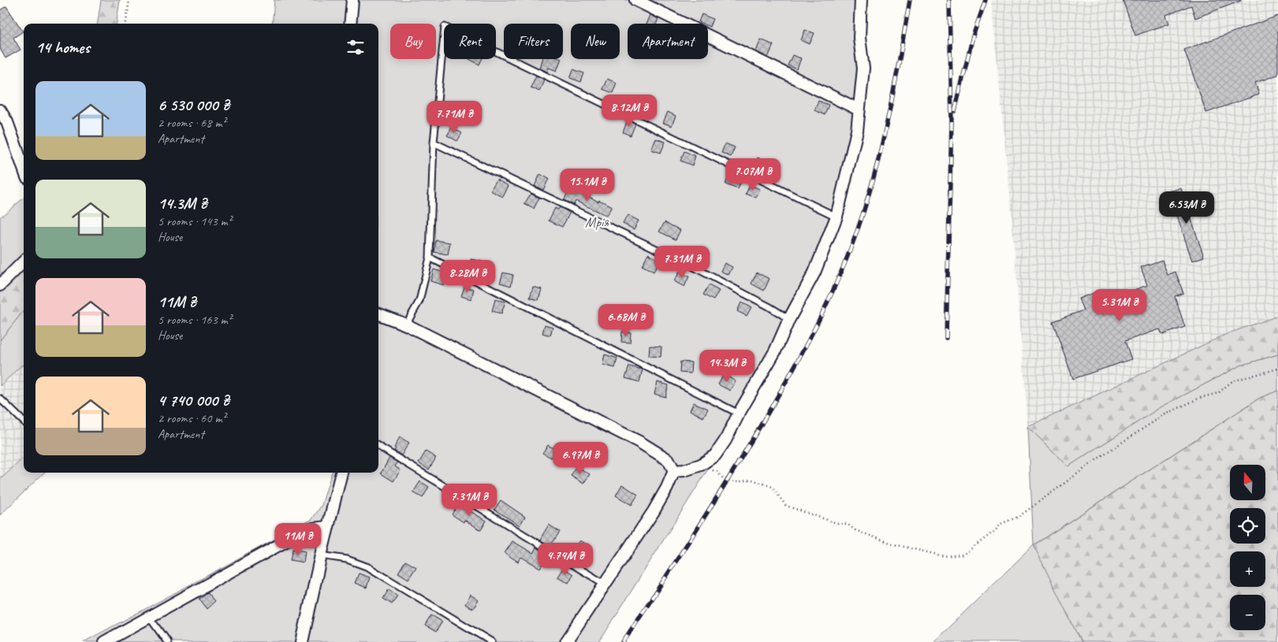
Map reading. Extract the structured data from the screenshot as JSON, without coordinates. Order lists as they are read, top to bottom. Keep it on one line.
{"parks":["Мрія"],"north":"top","page":{"chip":["Buy","Rent","Filters","New","Apartment"],"heading":"14 homes","list":[{"name":"6 530 000 ₴","note":"2 rooms · 68 m² · Apartment"},{"name":"14.3M ₴","note":"5 rooms · 143 m² · House"},{"name":"11M ₴","note":"5 rooms · 163 m² · House"},{"name":"4 740 000 ₴","note":"2 rooms · 60 m² · Apartment"}],"price":["8.12M ₴","7.71M ₴","7.07M ₴","15.1M ₴","6.53M ₴","7.31M ₴","8.28M ₴","5.31M ₴","6.68M ₴","14.3M ₴","6.97M ₴","7.31M ₴","11M ₴","4.74M ₴"],"map_buttons":["+","−"]}}
